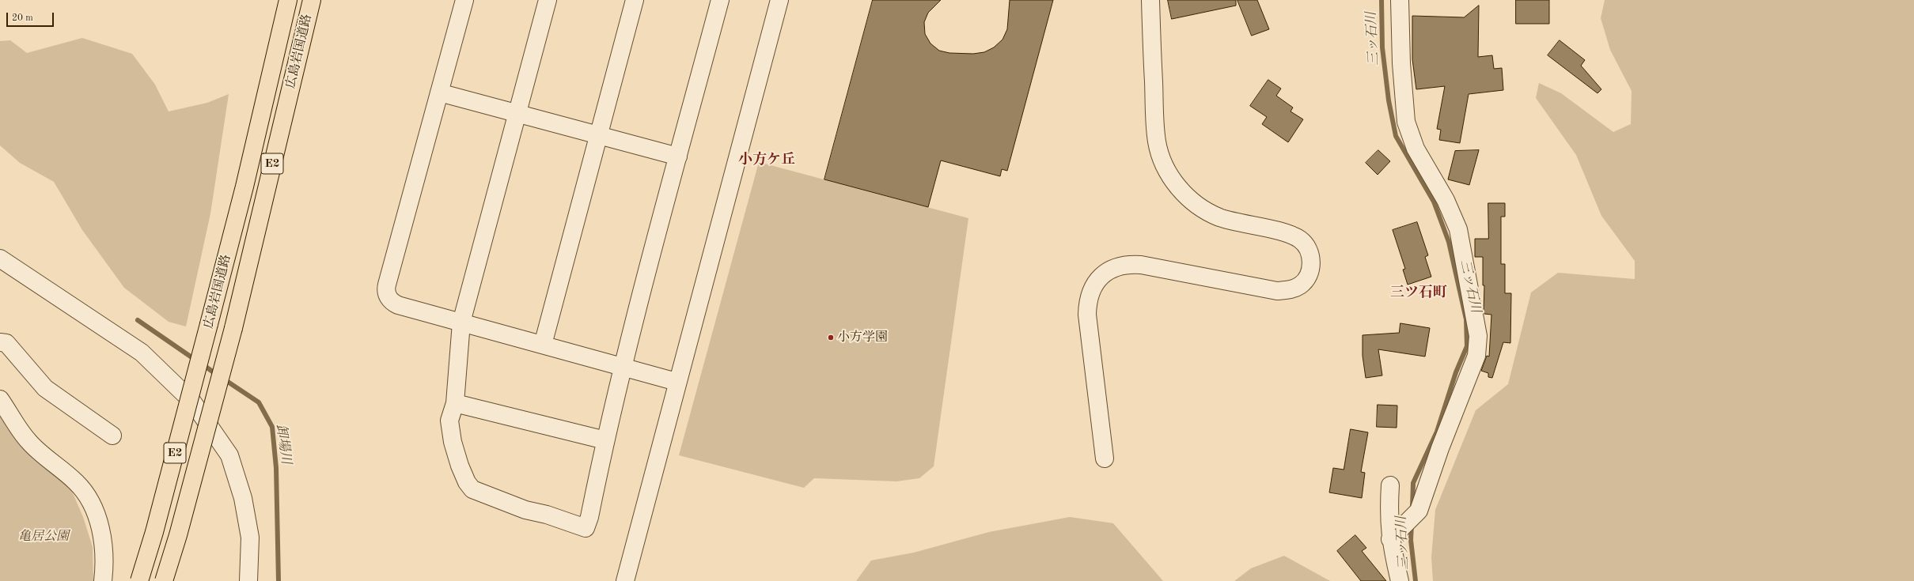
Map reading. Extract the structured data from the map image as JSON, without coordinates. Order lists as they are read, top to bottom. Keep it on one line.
{"streets":{"highway":["広島岩国道路","E2"]},"districts":["小方ケ丘","三ツ石町"],"water":["三ッ石川","卸場川"],"parks":["亀居公園"],"places":["小方学園"],"scale_bar":"20 m"}
